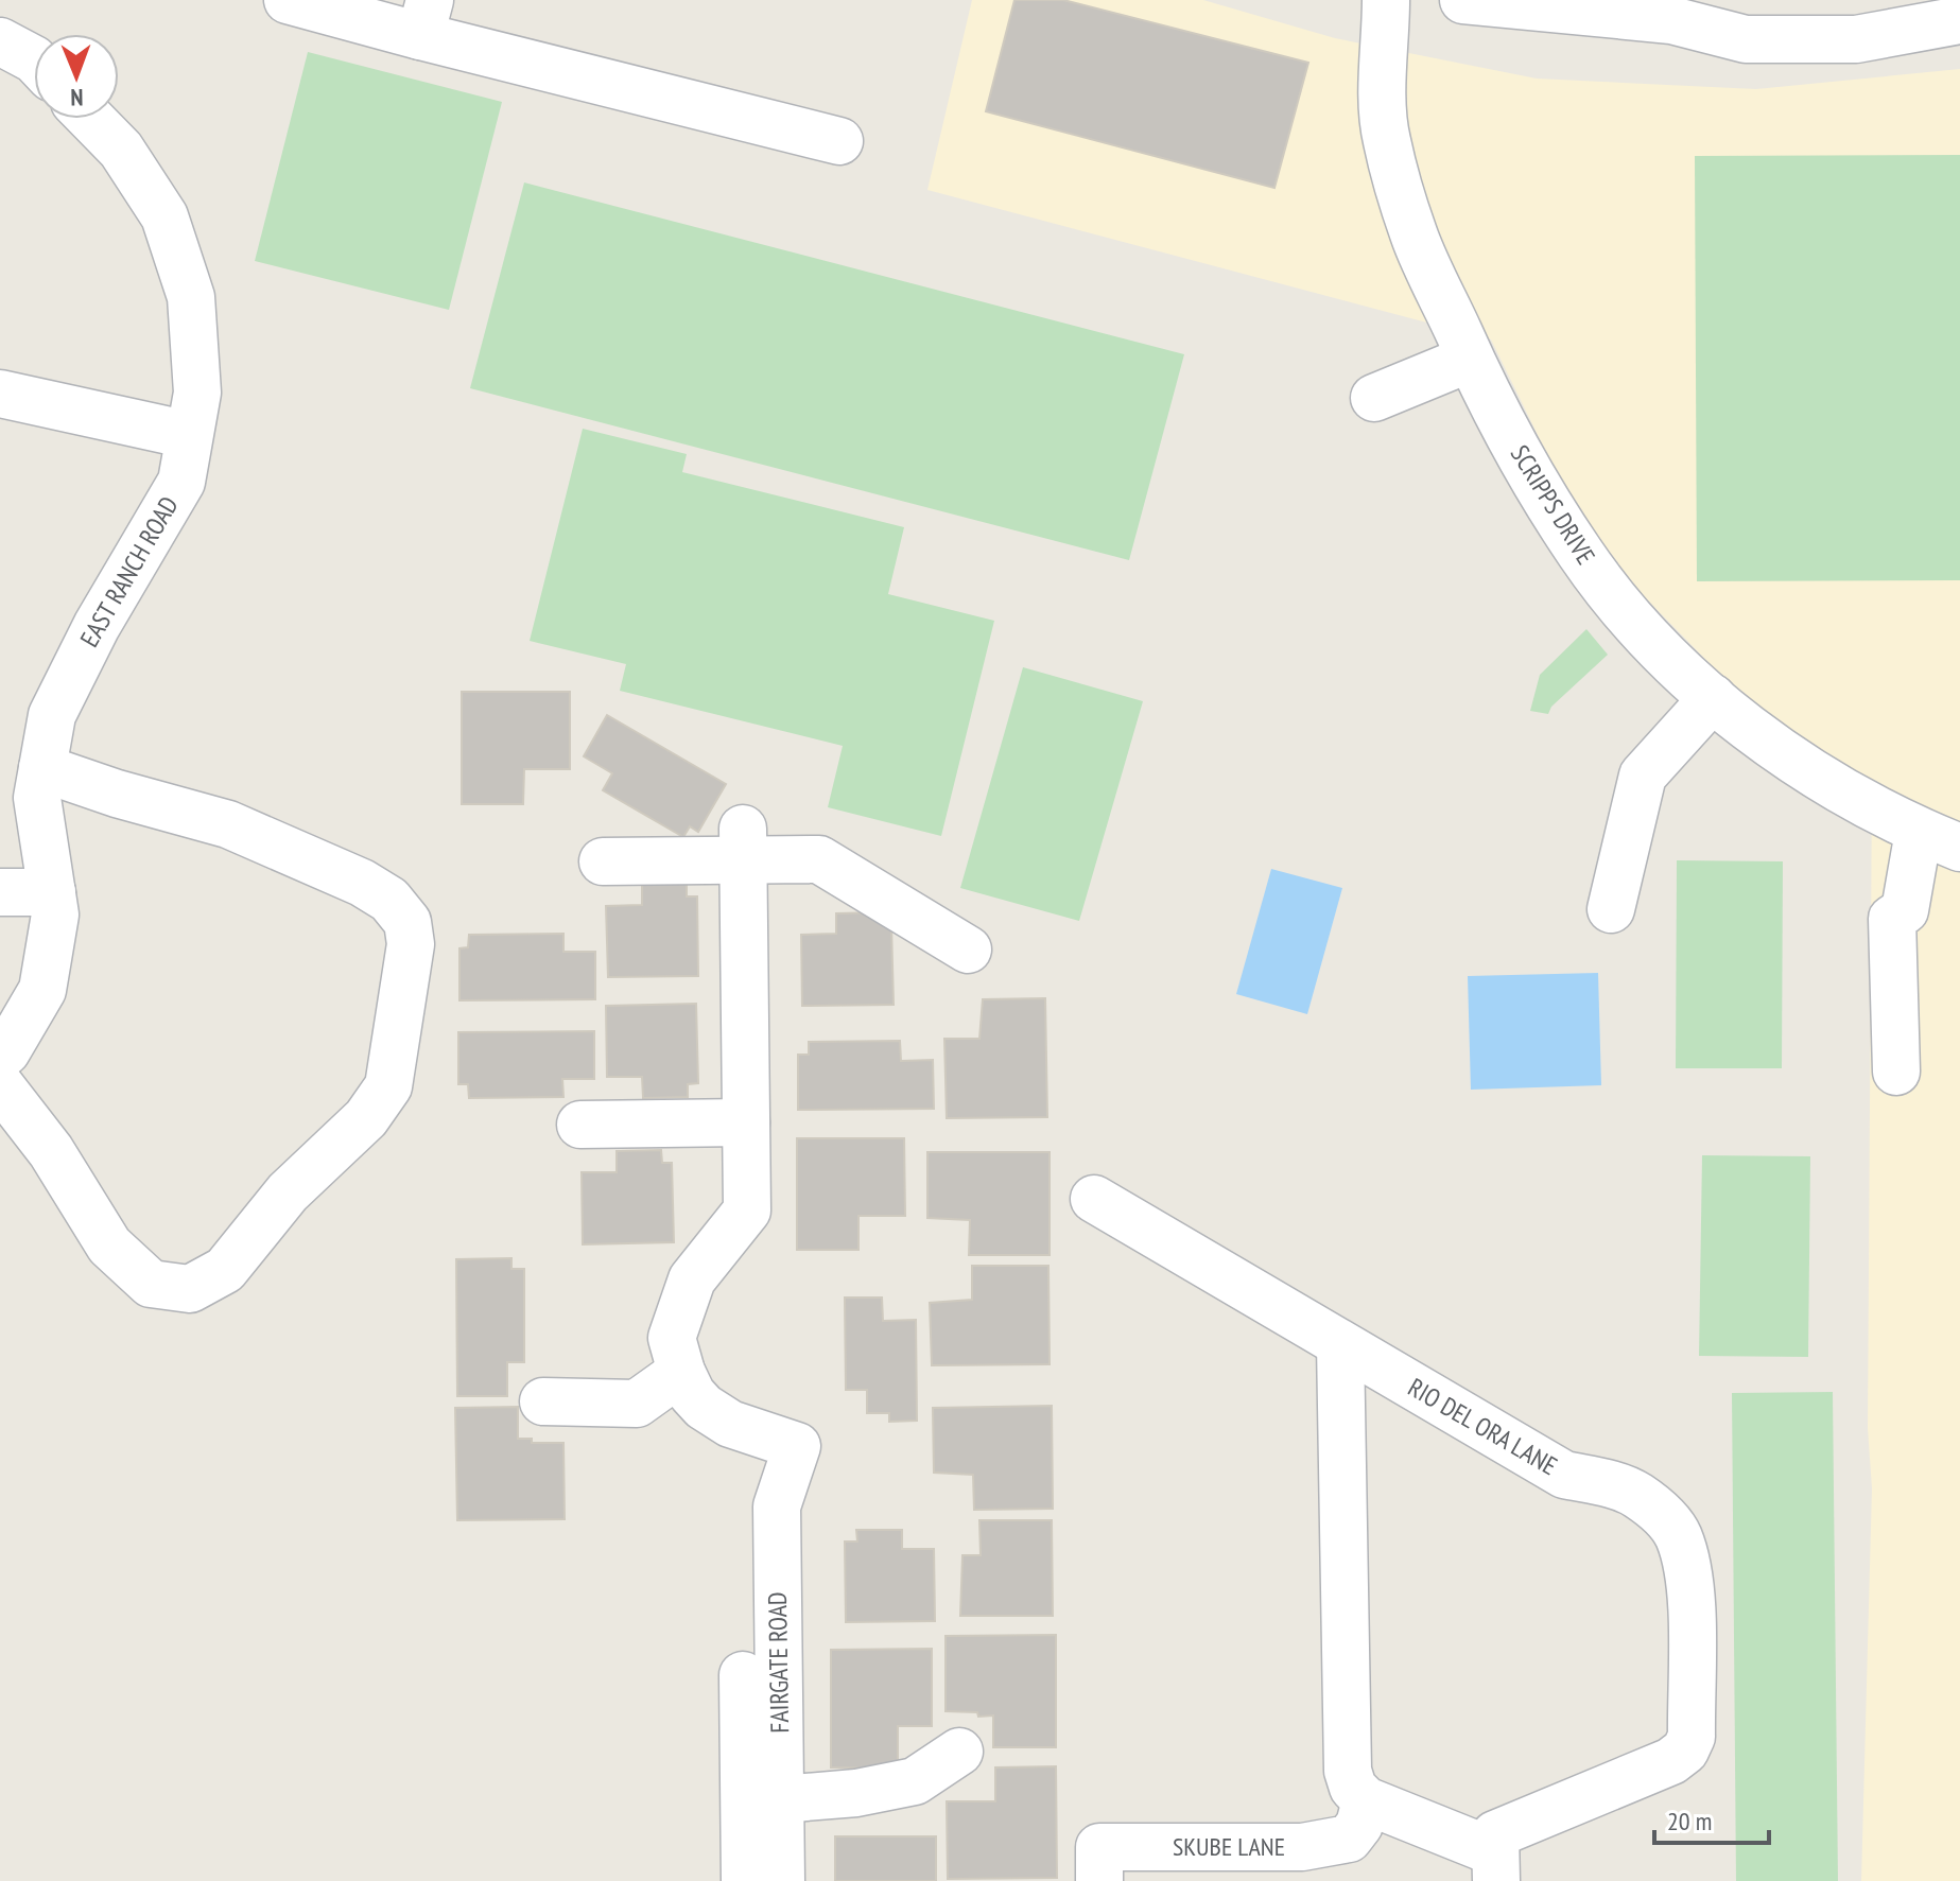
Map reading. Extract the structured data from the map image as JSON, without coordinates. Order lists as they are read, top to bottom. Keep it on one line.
{"streets":{"street":["SCRIPPS DRIVE","EAST RANCH ROAD","RIO DEL ORA LANE","FAIRGATE ROAD","SKUBE LANE"]},"crossings":[["RIO DEL ORA LANE","SKUBE LANE"]],"scale_bar":"20 m","north":"bottom"}
